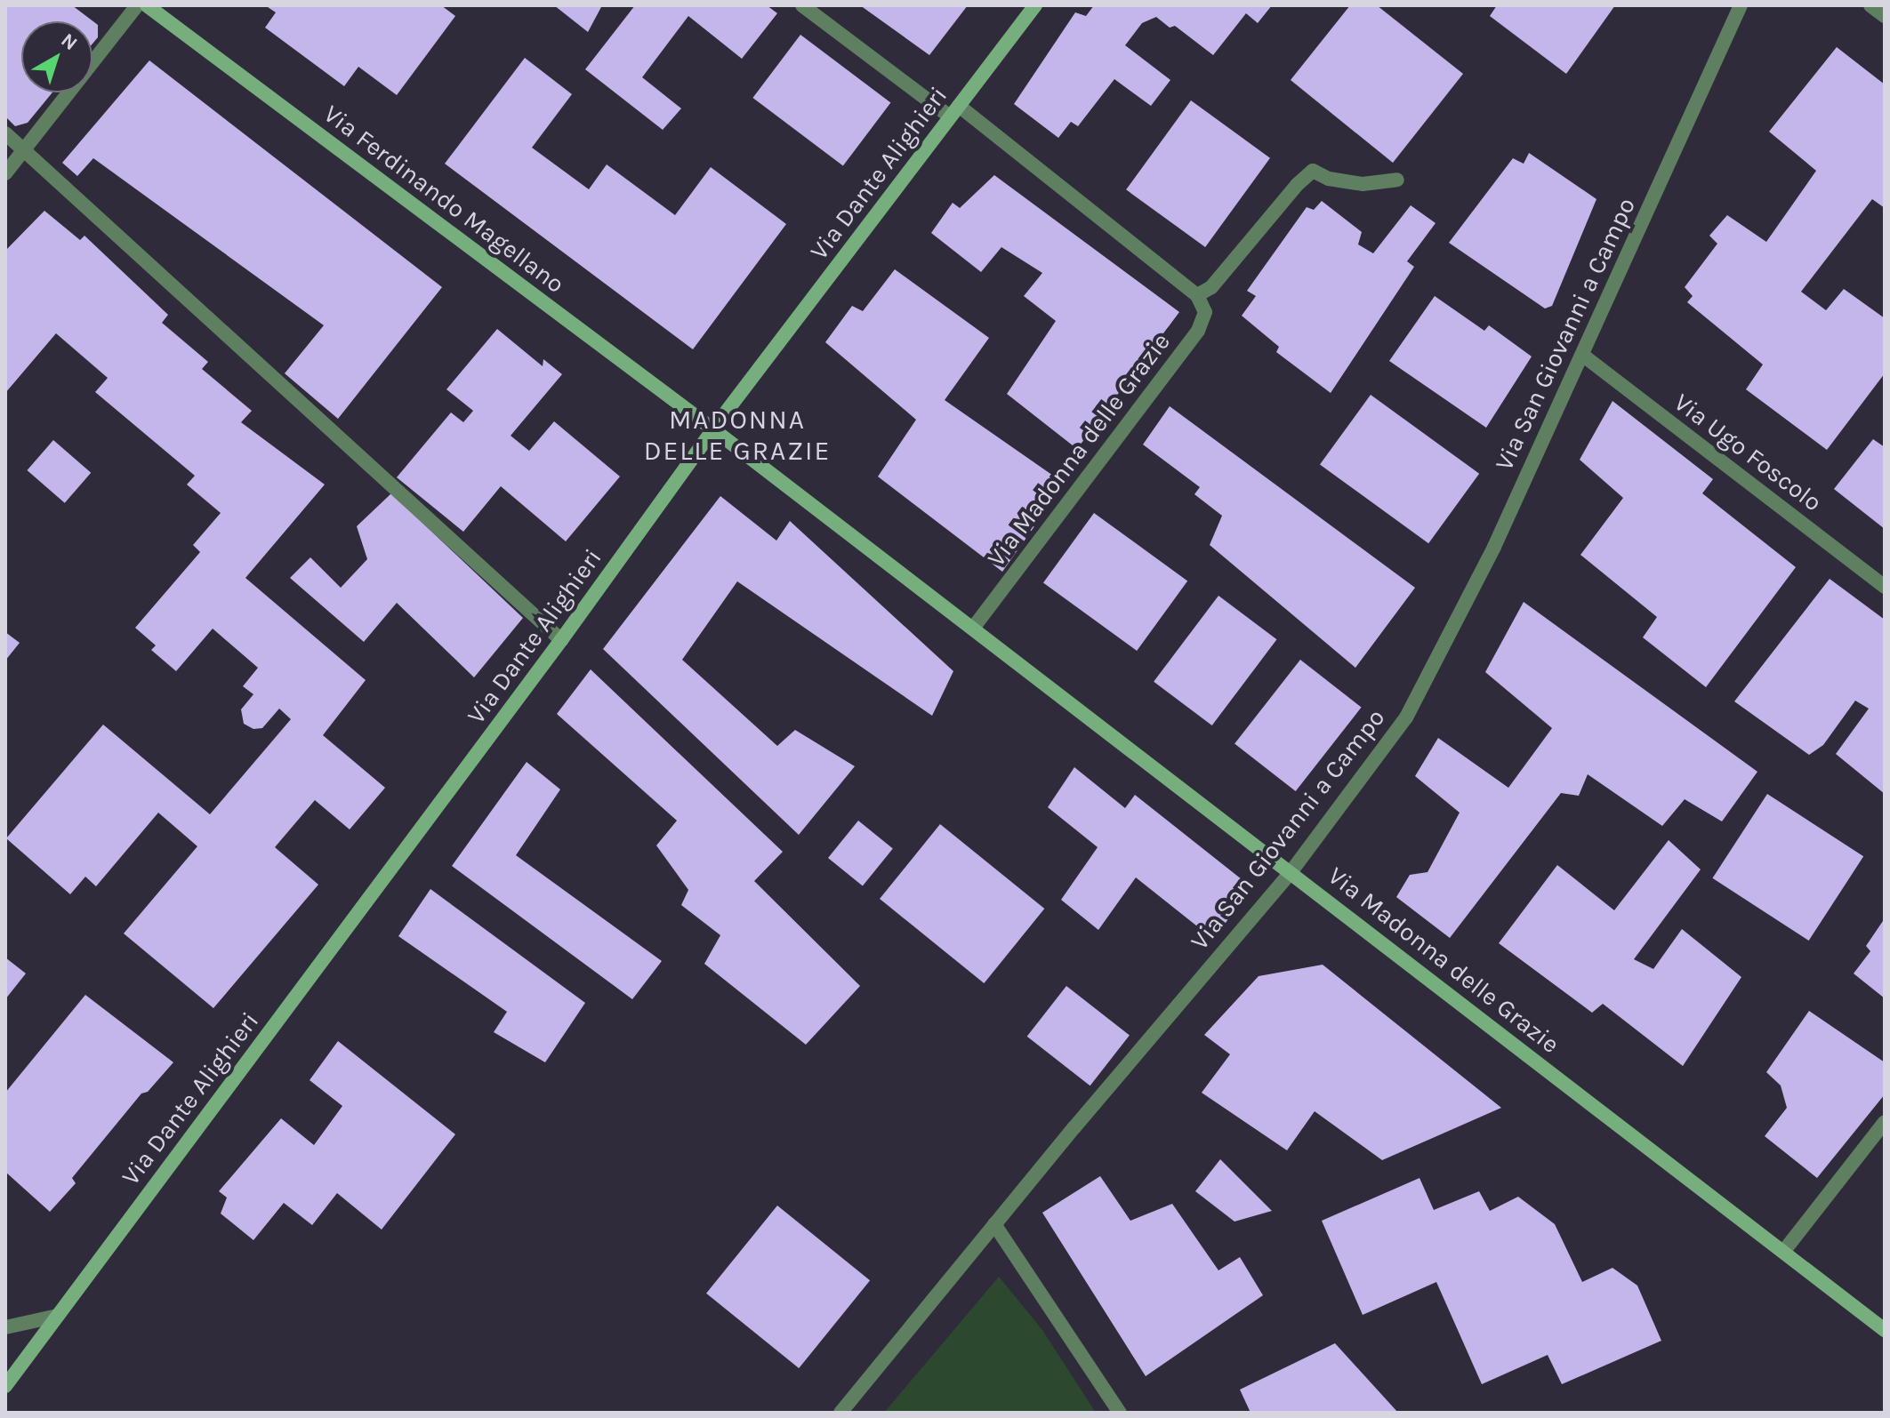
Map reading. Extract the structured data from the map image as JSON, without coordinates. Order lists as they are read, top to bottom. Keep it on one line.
{"streets":{"street":["Via Dante Alighieri","Via Ferdinando Magellano","Via San Giovanni a Campo","Via Madonna delle Grazie","Via Ugo Foscolo"]},"crossings":[["Via Dante Alighieri","Via Ferdinando Magellano"],["Via Dante Alighieri","Via Madonna delle Grazie"],["Via Ferdinando Magellano","Via Madonna delle Grazie"],["Via San Giovanni a Campo","Via Madonna delle Grazie"],["Via San Giovanni a Campo","Via Ugo Foscolo"]],"districts":["MADONNA DELLE GRAZIE"],"north":"top right"}
